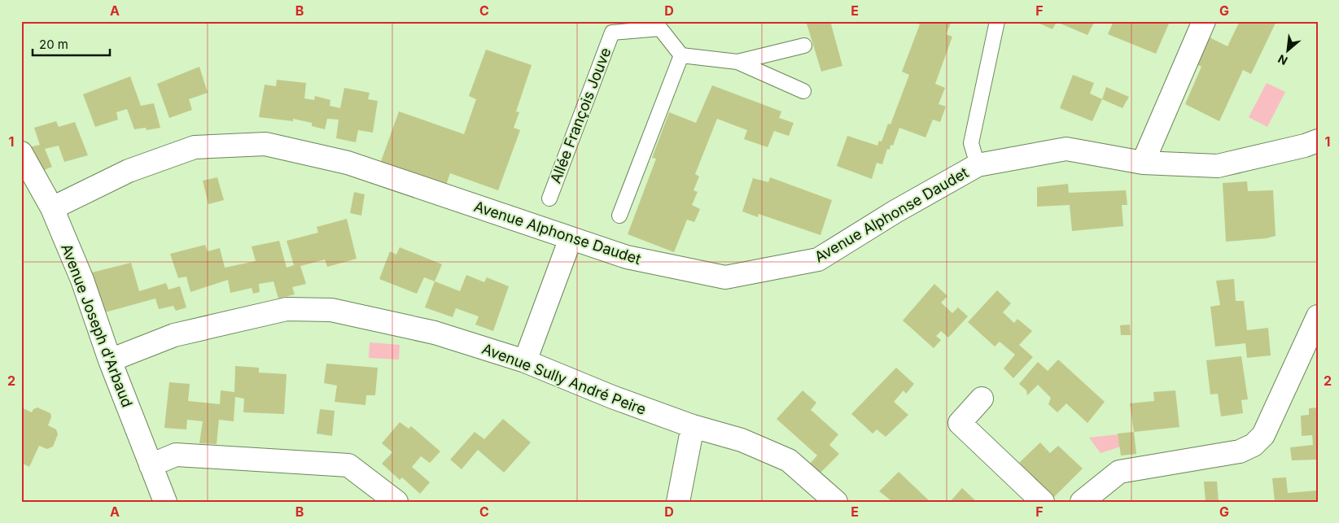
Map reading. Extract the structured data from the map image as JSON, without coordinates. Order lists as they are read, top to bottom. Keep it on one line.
{"streets":{"street":["Avenue Alphonse Daudet","Avenue Joseph d'Arbaud","Avenue Sully André Peire"],"lane":["Allée François Jouve"]},"crossings":[["Avenue Alphonse Daudet","Avenue Joseph d'Arbaud"],["Avenue Joseph d'Arbaud","Avenue Sully André Peire"]],"scale_bar":"20 m","north":"bottom left","grid":{"columns":["A","B","C","D","E","F","G"],"rows":["1","2"]}}
